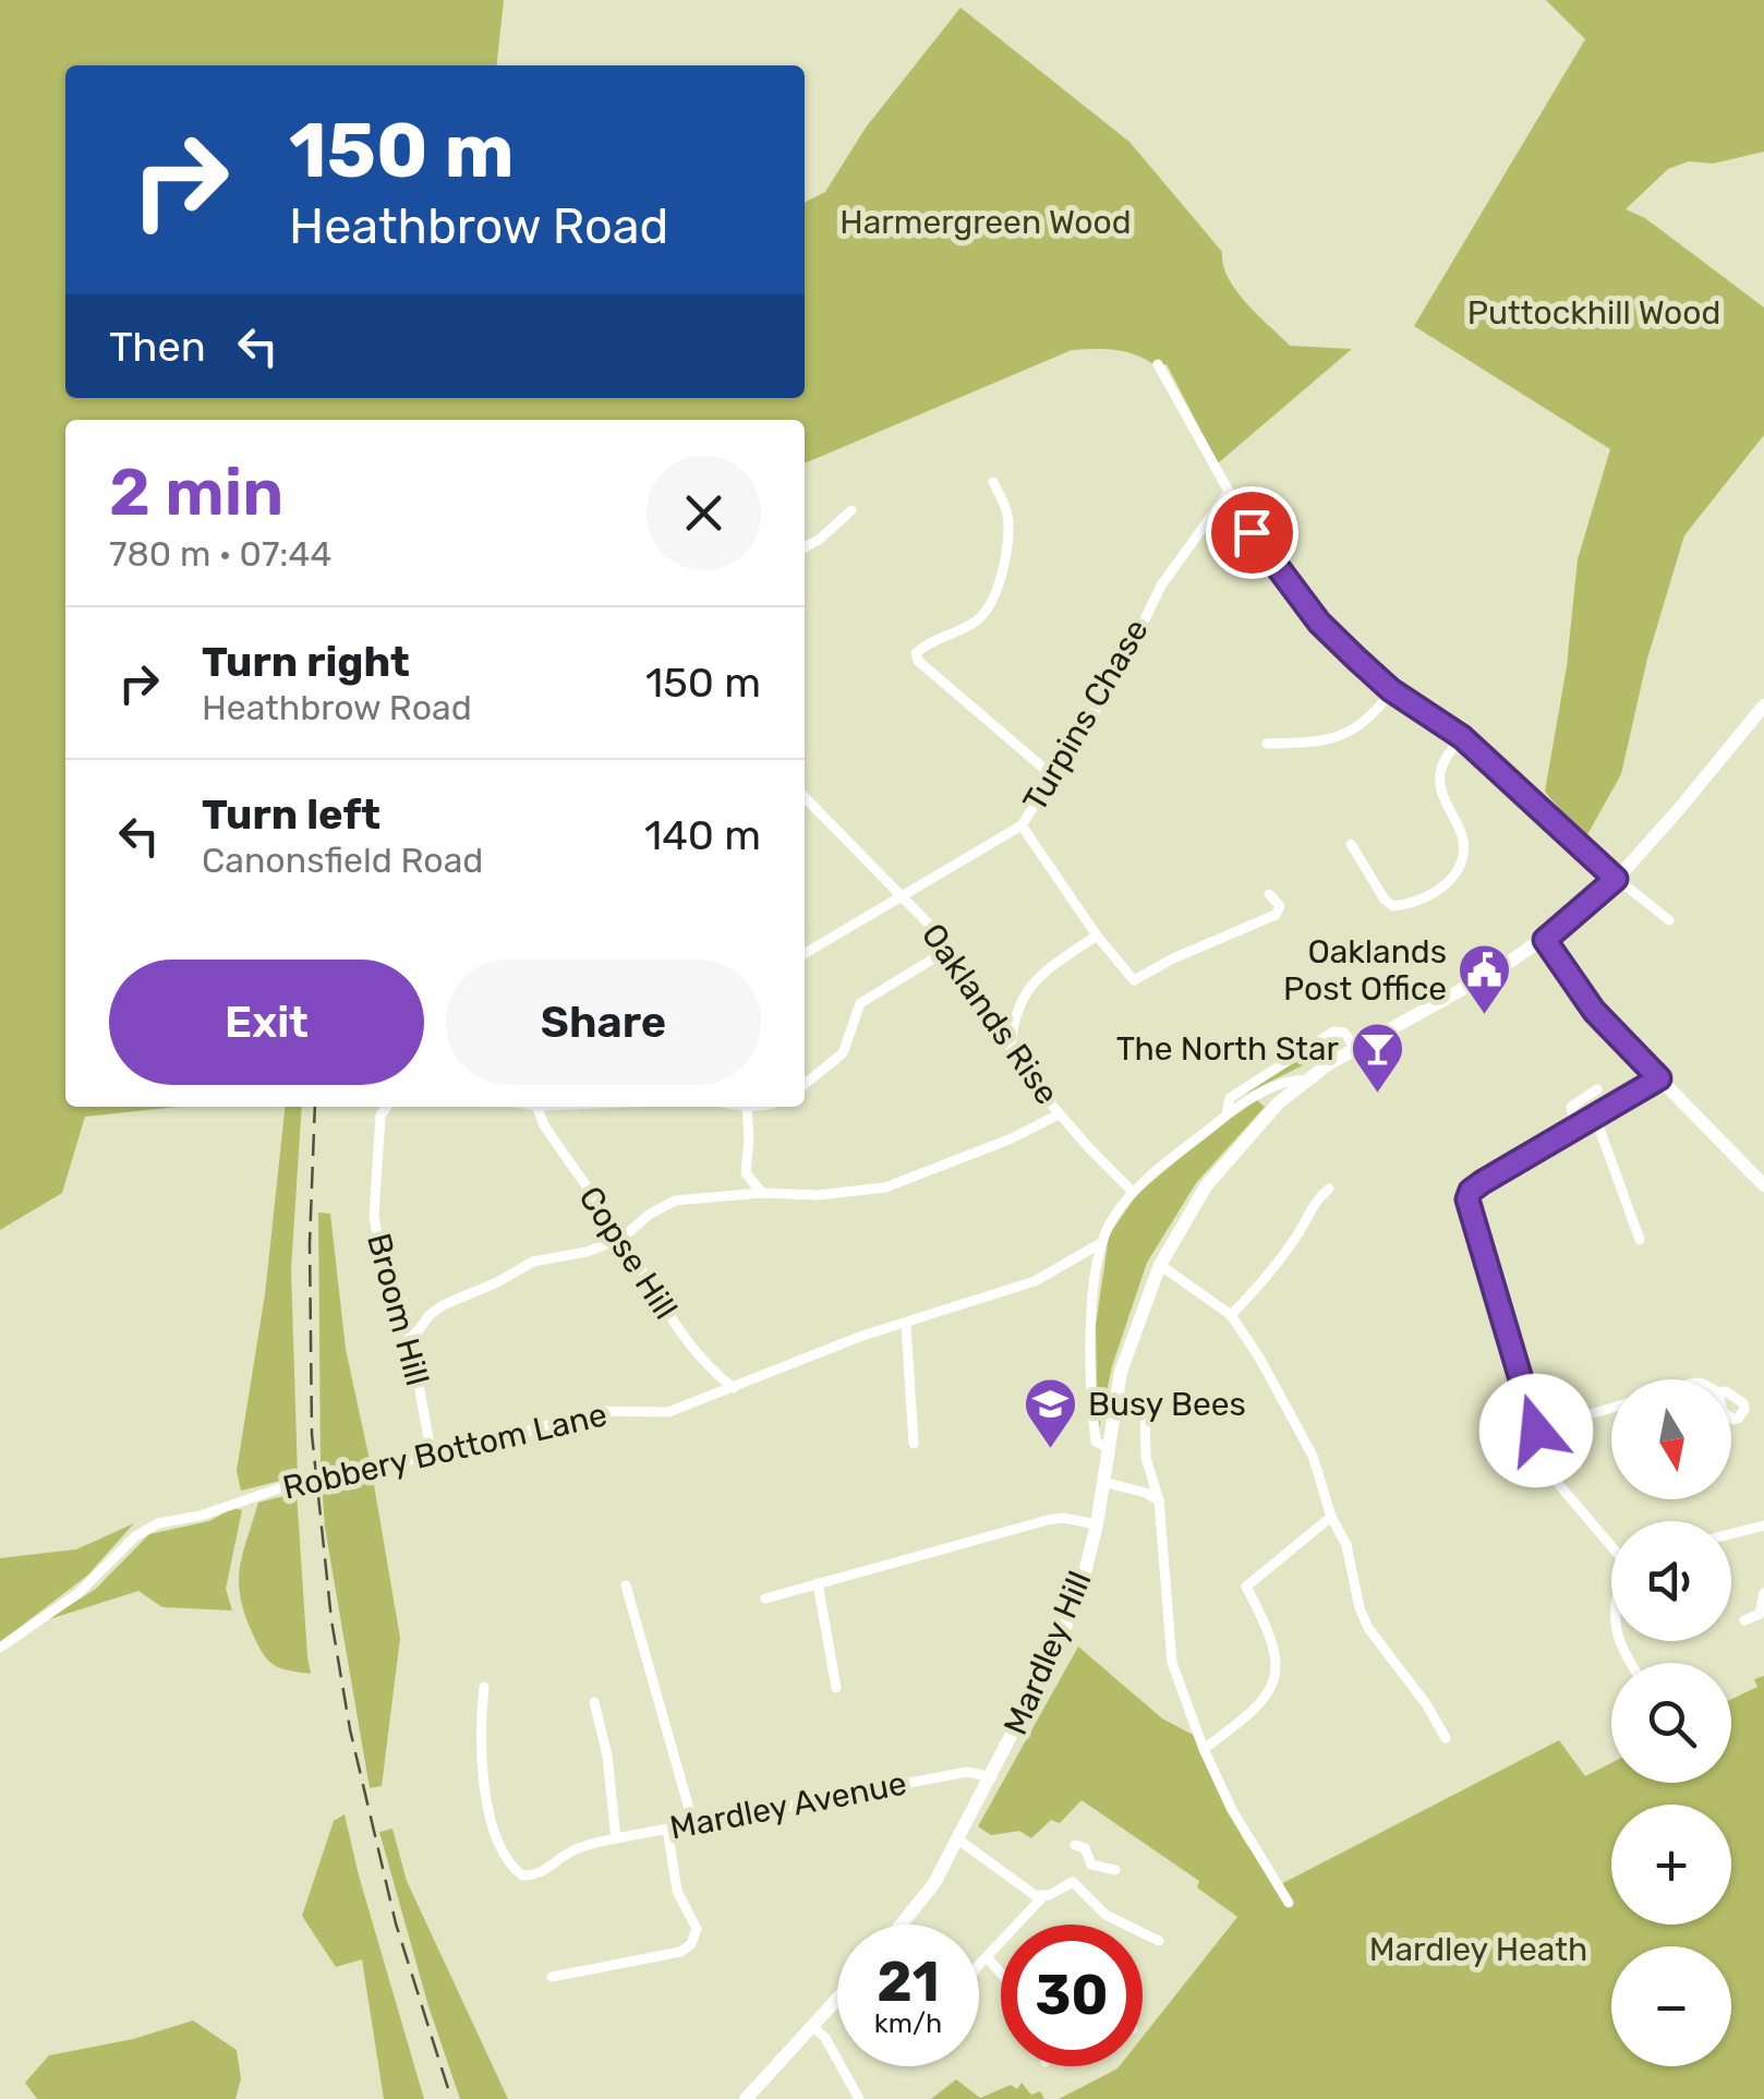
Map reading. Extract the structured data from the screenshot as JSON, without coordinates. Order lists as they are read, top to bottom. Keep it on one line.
{"streets":{"main road":["Mardley Hill"],"street":["Turpins Chase","Oaklands Rise","Copse Hill","Broom Hill","Robbery Bottom Lane","Mardley Avenue"]},"crossings":[["Turpins Chase","Oaklands Rise"],["Copse Hill","Robbery Bottom Lane"],["Broom Hill","Robbery Bottom Lane"],["Mardley Hill","Mardley Avenue"]],"parks":["Harmergreen Wood","Puttockhill Wood","Mardley Heath"],"places":{"public building":["Oaklands Post Office"],"bar":["The North Star"],"school or university":["Busy Bees"]},"north":"bottom","page":{"turn":["150 m","Heathbrow Road"],"then":"Then","heading":["2 min","780 m · 07:44"],"list":[{"name":"Turn right","note":"Heathbrow Road","value":"150 m"},{"name":"Turn left","note":"Canonsfield Road","value":"140 m"}],"buttons":["Exit","Share"],"map_buttons":["+","−"],"speed":"21 km/h","limit":"30"}}
